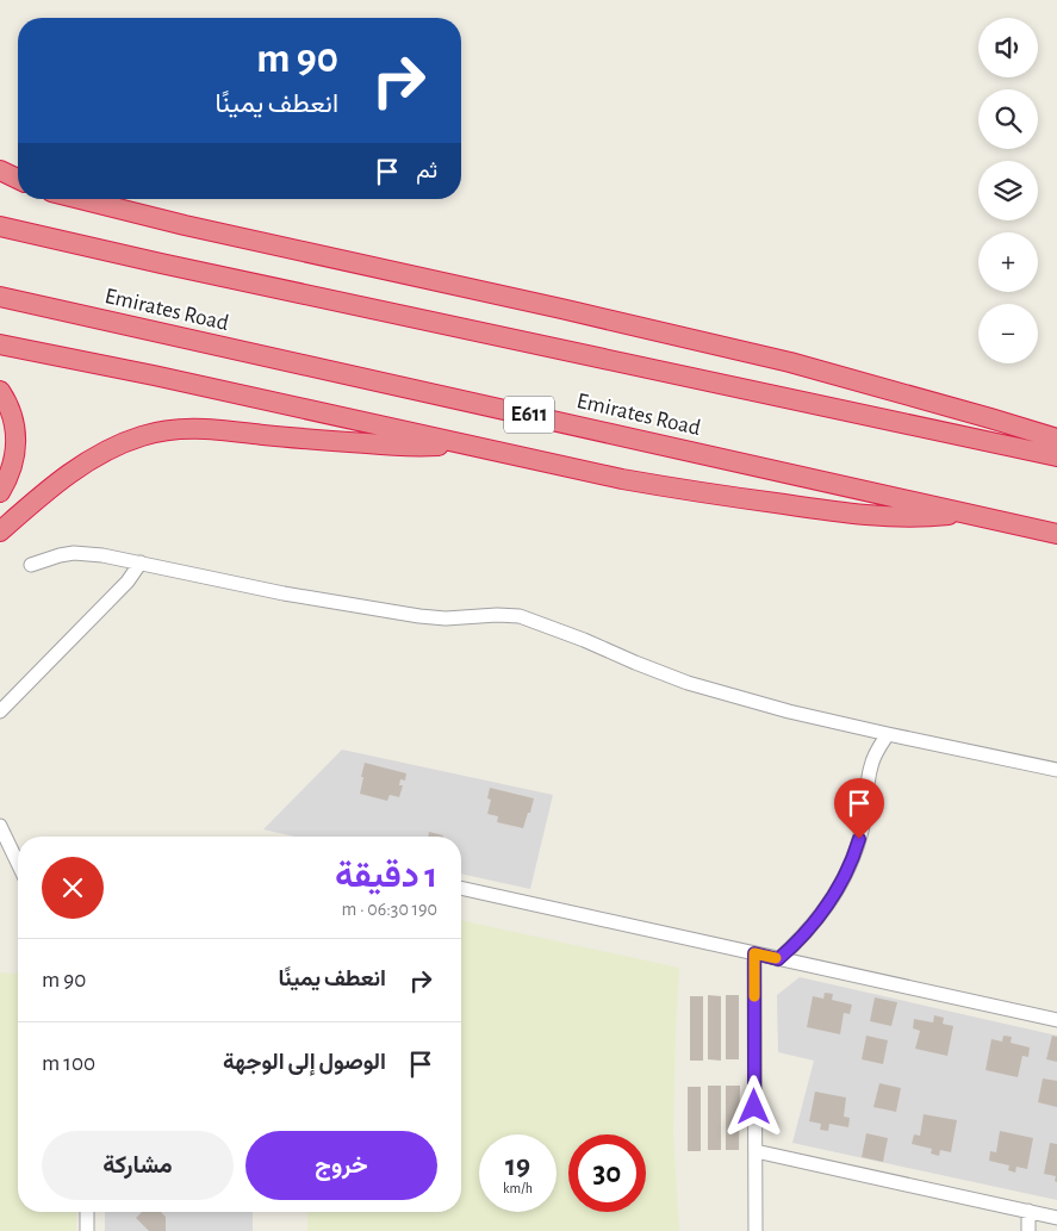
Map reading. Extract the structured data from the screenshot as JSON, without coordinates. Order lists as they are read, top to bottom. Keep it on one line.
{"streets":{"highway":["Emirates Road","E611"]},"page":{"map_buttons":["+","−"],"turn":["90 m","انعطف يمينًا"],"then":"ثم","heading":["1 دقيقة","190 m · 06:30"],"list":[{"name":"انعطف يمينًا","value":"90 m"},{"name":"الوصول إلى الوجهة","value":"100 m"}],"buttons":["خروج","مشاركة"],"speed":"19 km/h","limit":"30"}}
